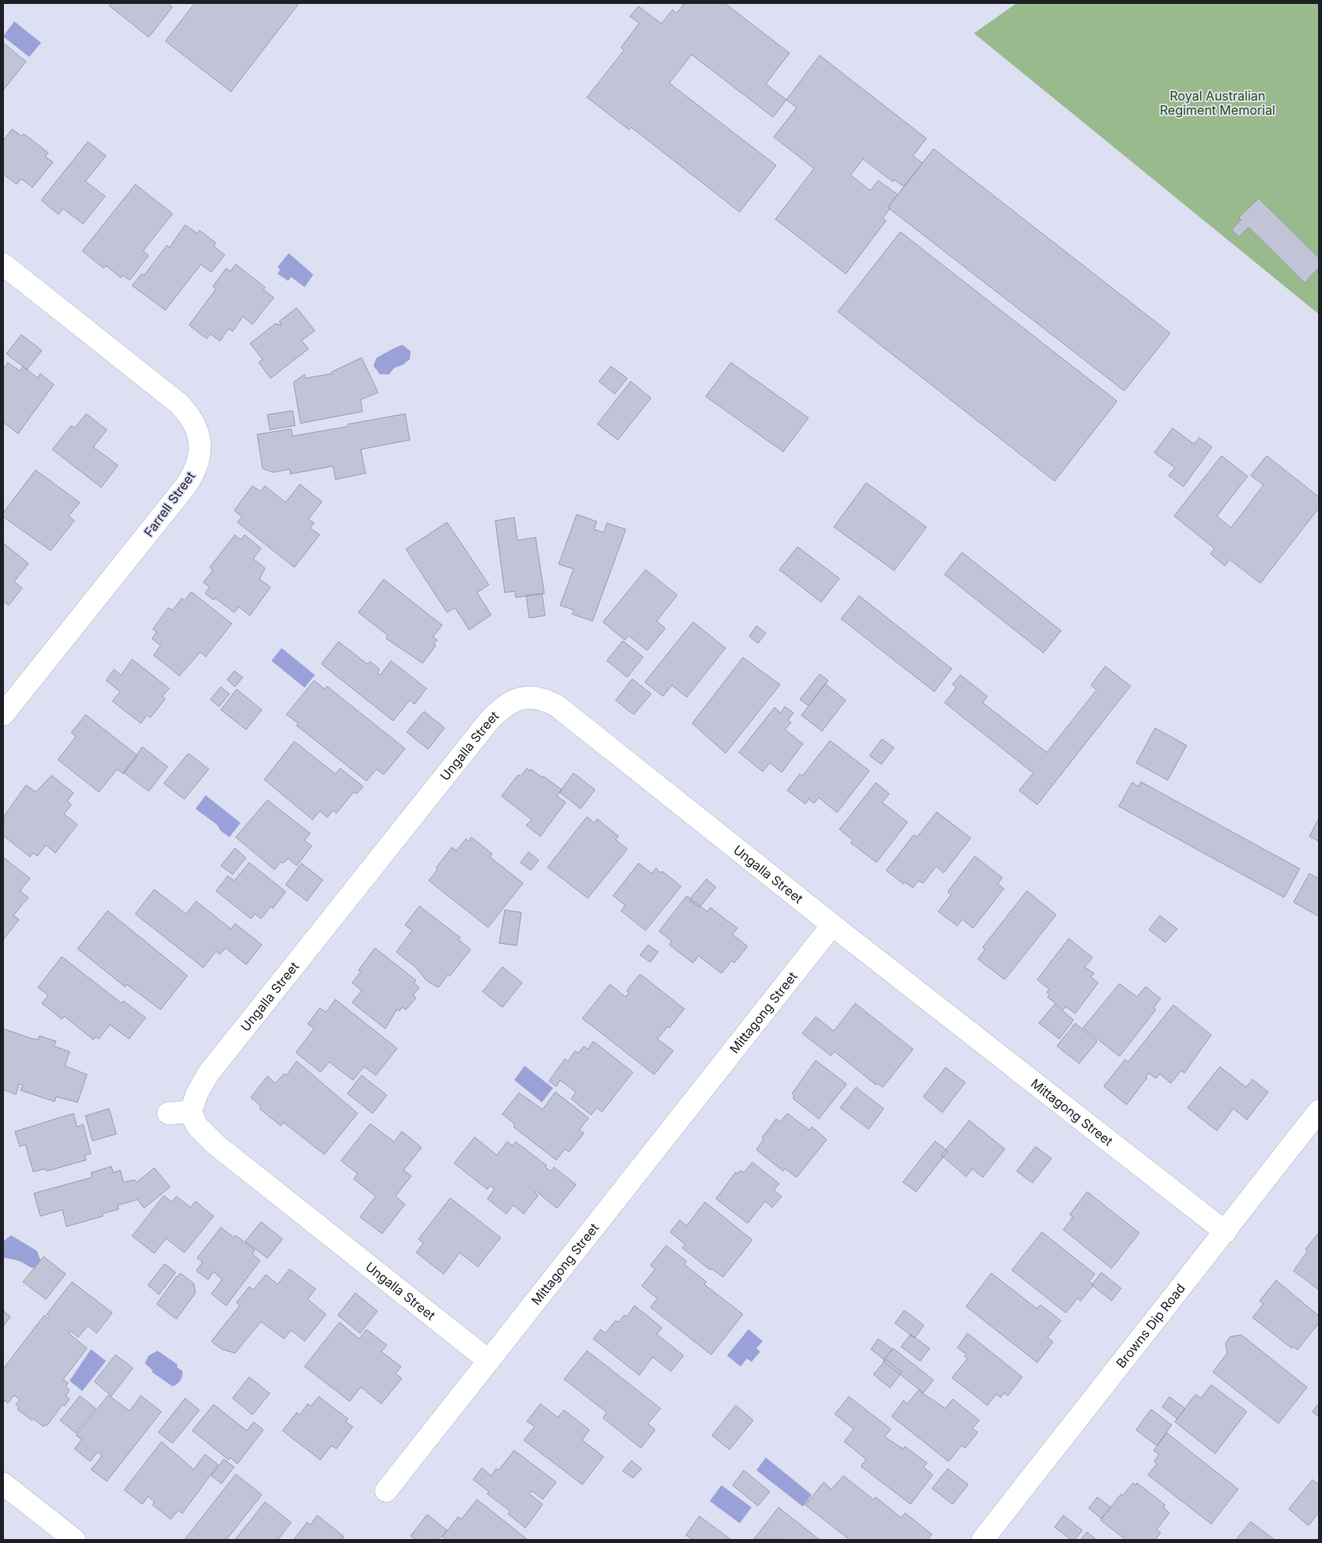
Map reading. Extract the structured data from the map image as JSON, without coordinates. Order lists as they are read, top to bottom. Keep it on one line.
{"streets":{"street":["Farrell Street","Ungalla Street","Mittagong Street","Browns Dip Road"]},"crossings":[["Ungalla Street","Mittagong Street"],["Mittagong Street","Browns Dip Road"]],"parks":["Royal Australian Regiment Memorial"]}
